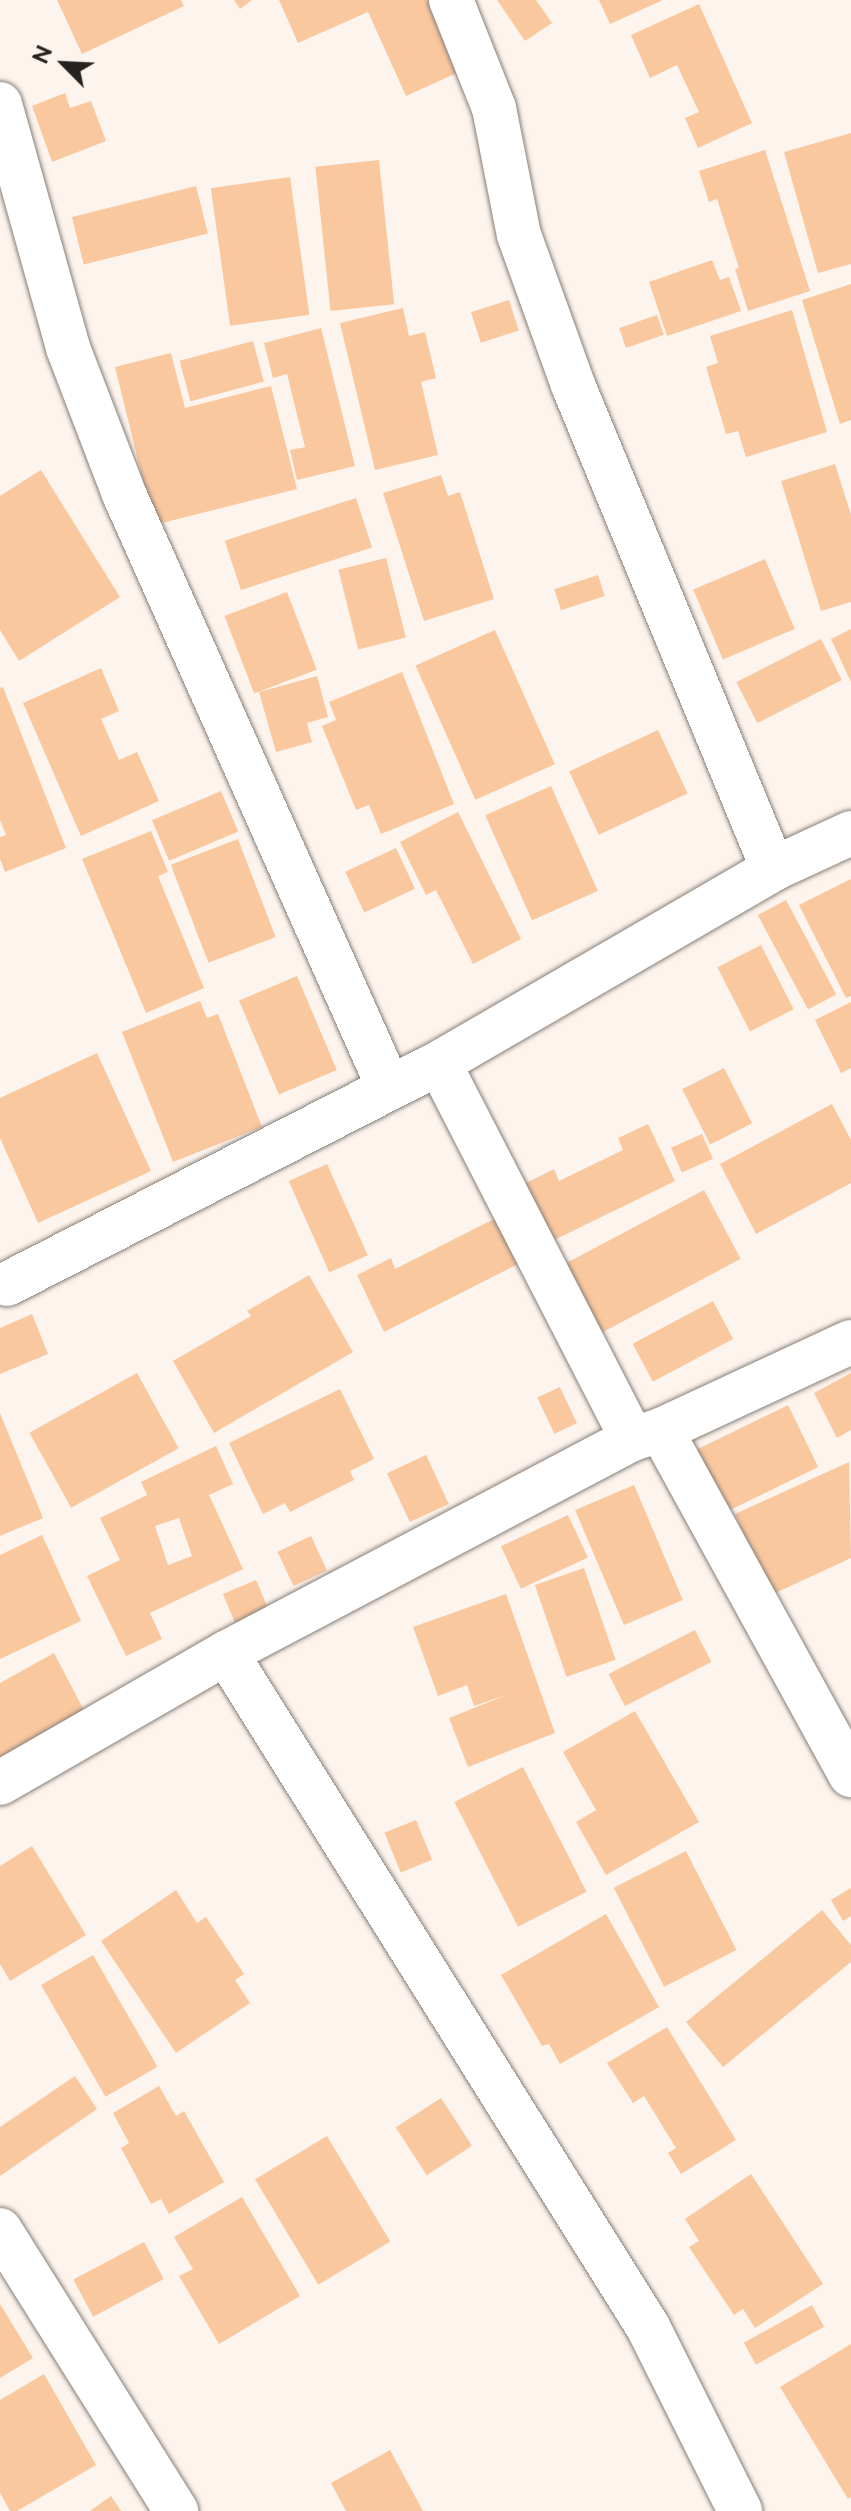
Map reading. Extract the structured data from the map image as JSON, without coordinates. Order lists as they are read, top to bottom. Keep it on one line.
{"north":"top left"}
